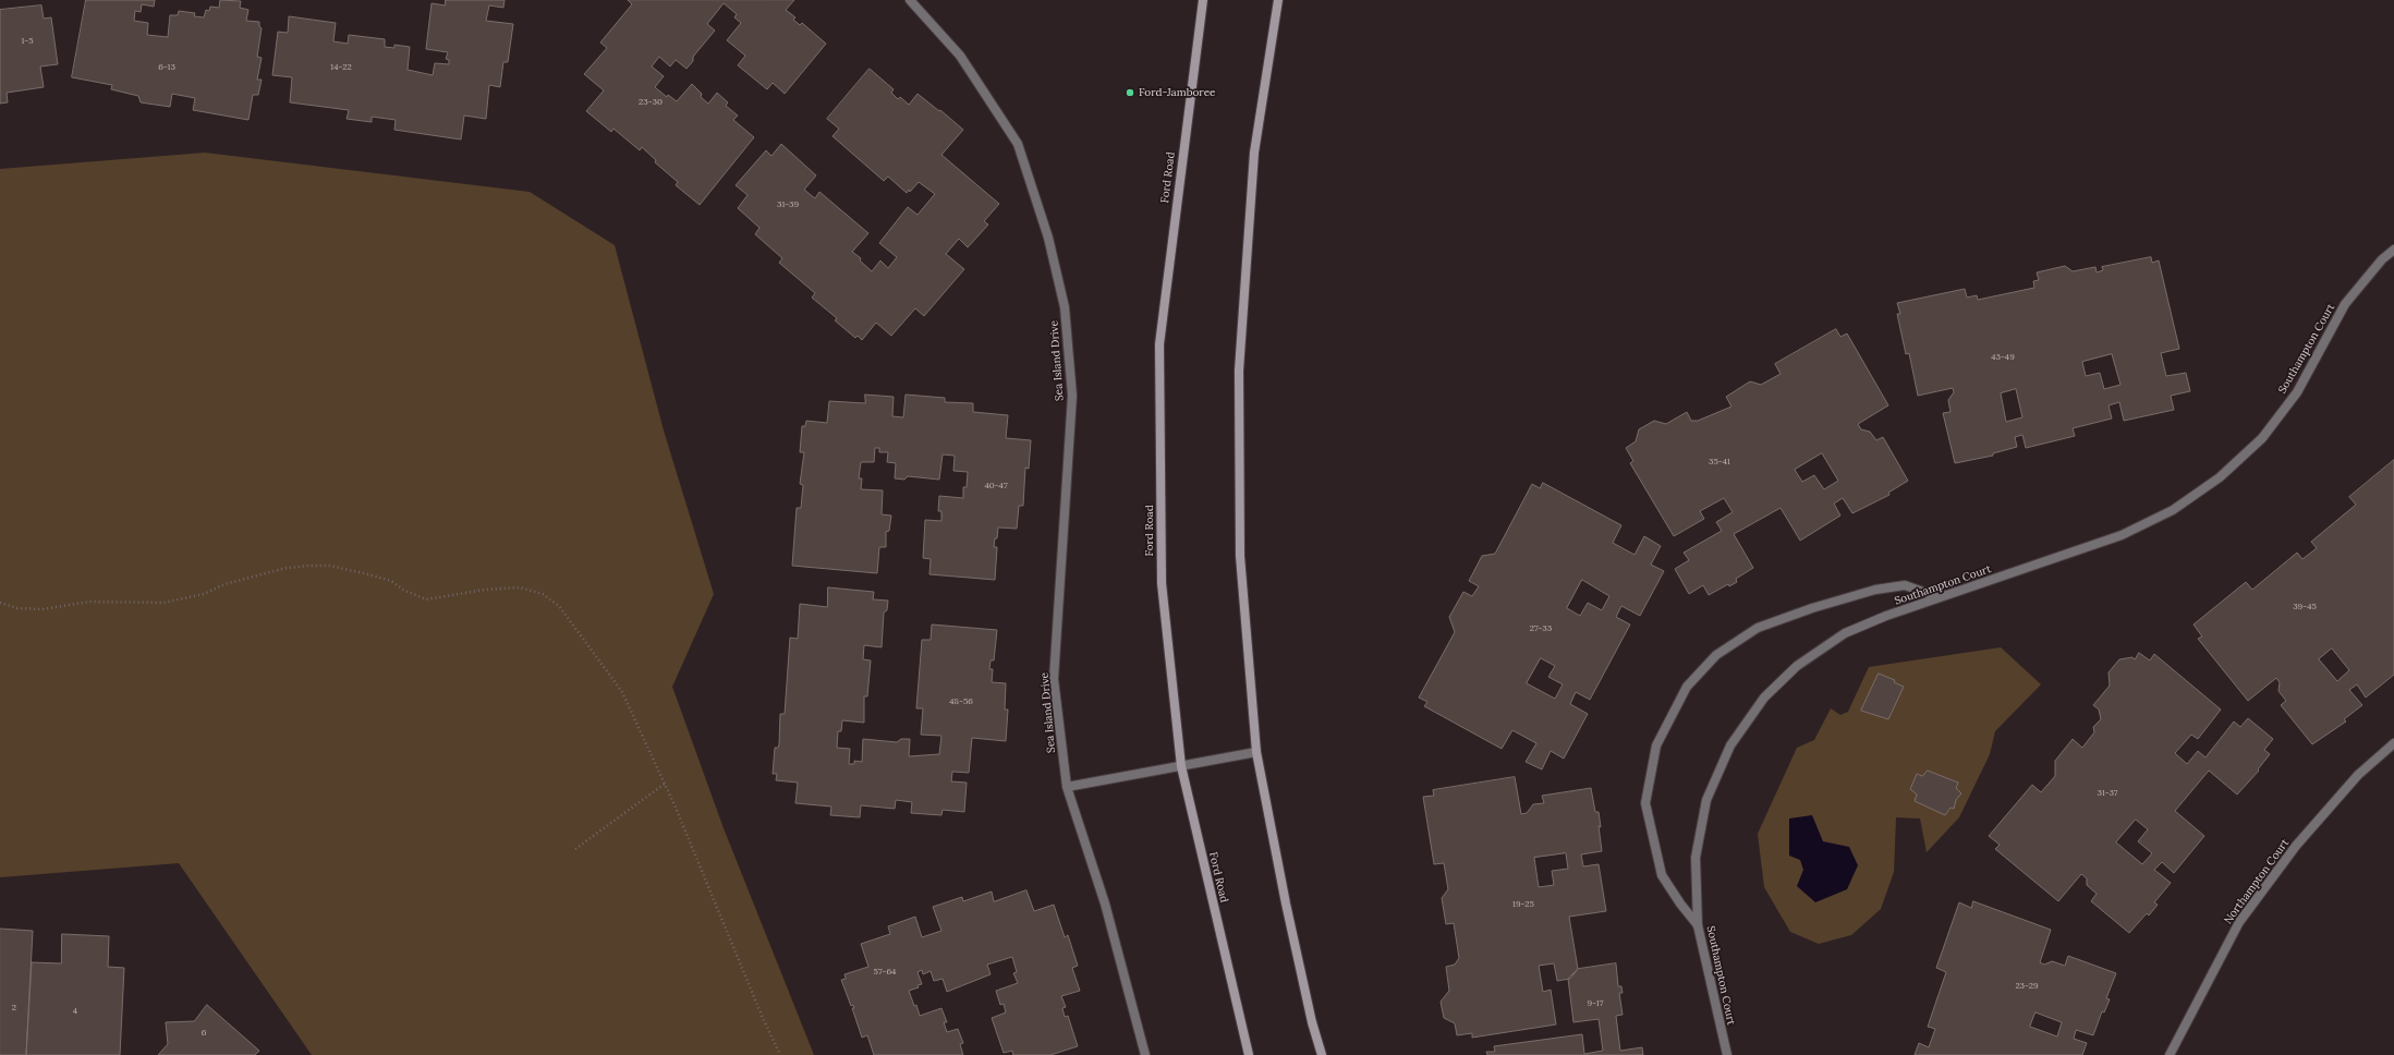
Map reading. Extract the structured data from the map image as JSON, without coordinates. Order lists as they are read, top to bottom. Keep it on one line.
{"streets":{"main road":["Ford Road"],"street":["Southampton Court","Sea Island Drive","Northampton Court"]},"places":["Ford-Jamboree"],"house_numbers":["1-5","6-13","14-22","23-30","31-39","43-49","35-41","40-47","39-45","27-33","48-56","31-37","19-25","57-64","23-29","9-17","2","4","6"]}
